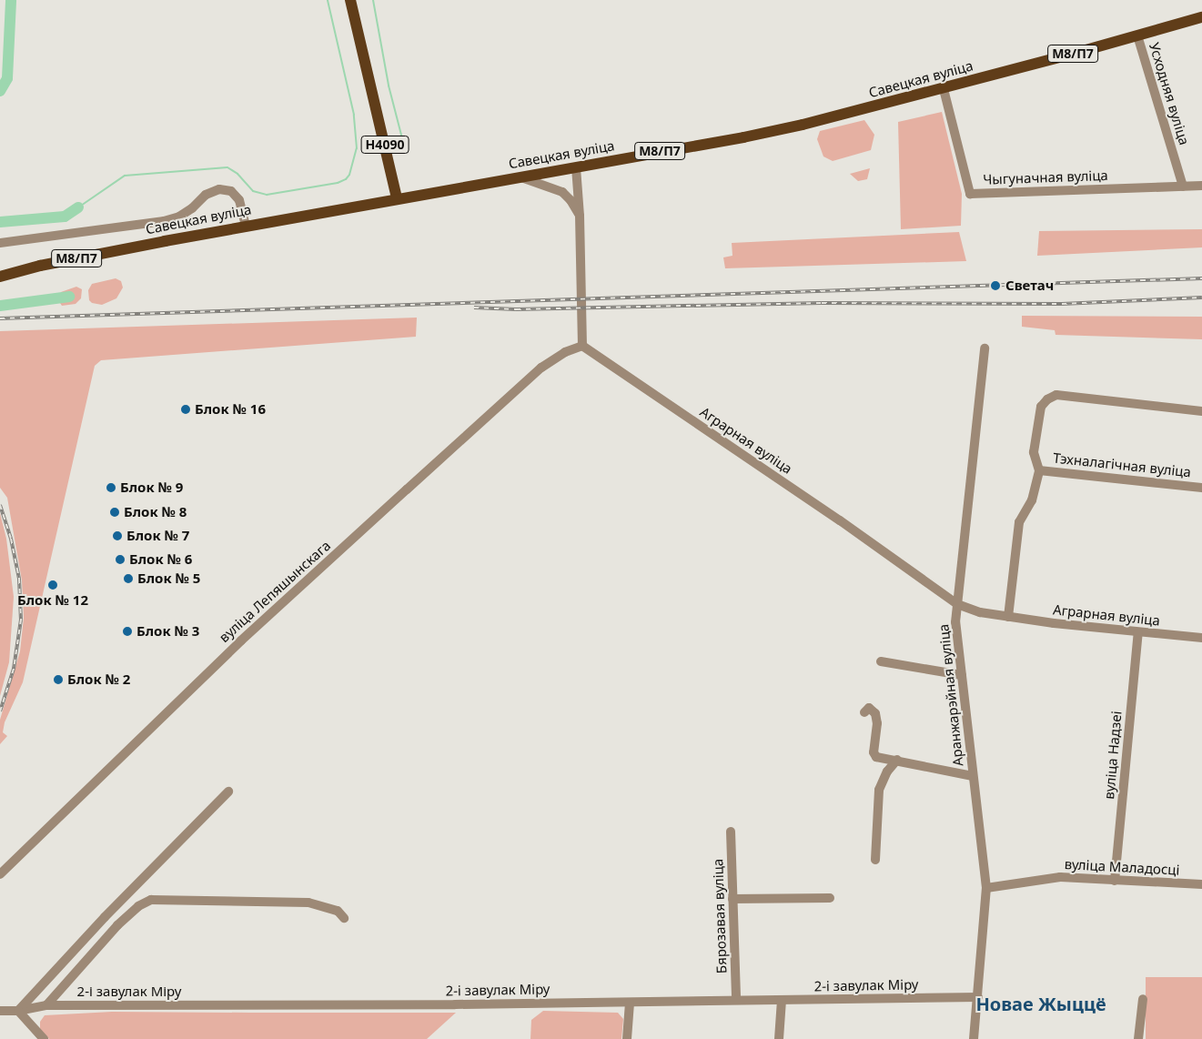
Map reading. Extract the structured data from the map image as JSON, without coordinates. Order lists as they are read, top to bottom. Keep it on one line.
{"streets":{"main road":["М8/П7","Савецкая вуліца","Н4090"],"street":["Усходняя вуліца","Чыгуначная вуліца","Аграрная вуліца","Тэхналагічная вуліца","вуліца Лепяшынскага","Аранжарэйная вуліца","вуліца Надзеі","вуліца Маладосці","Бярозавая вуліца","2-і завулак Міру"]},"crossings":[["Савецкая вуліца","Усходняя вуліца"],["Савецкая вуліца","Н4090"],["Савецкая вуліца","Чыгуначная вуліца"],["Усходняя вуліца","Чыгуначная вуліца"],["Аграрная вуліца","вуліца Лепяшынскага"],["Аграрная вуліца","Аранжарэйная вуліца"],["Аграрная вуліца","вуліца Надзеі"],["Аранжарэйная вуліца","вуліца Маладосці"],["Аранжарэйная вуліца","2-і завулак Міру"],["вуліца Надзеі","вуліца Маладосці"],["Бярозавая вуліца","2-і завулак Міру"]],"districts":["Новае Жыццё"],"places":["Светач","Блок № 16","Блок № 9","Блок № 8","Блок № 7","Блок № 6","Блок № 5","Блок № 12","Блок № 3","Блок № 2"]}
